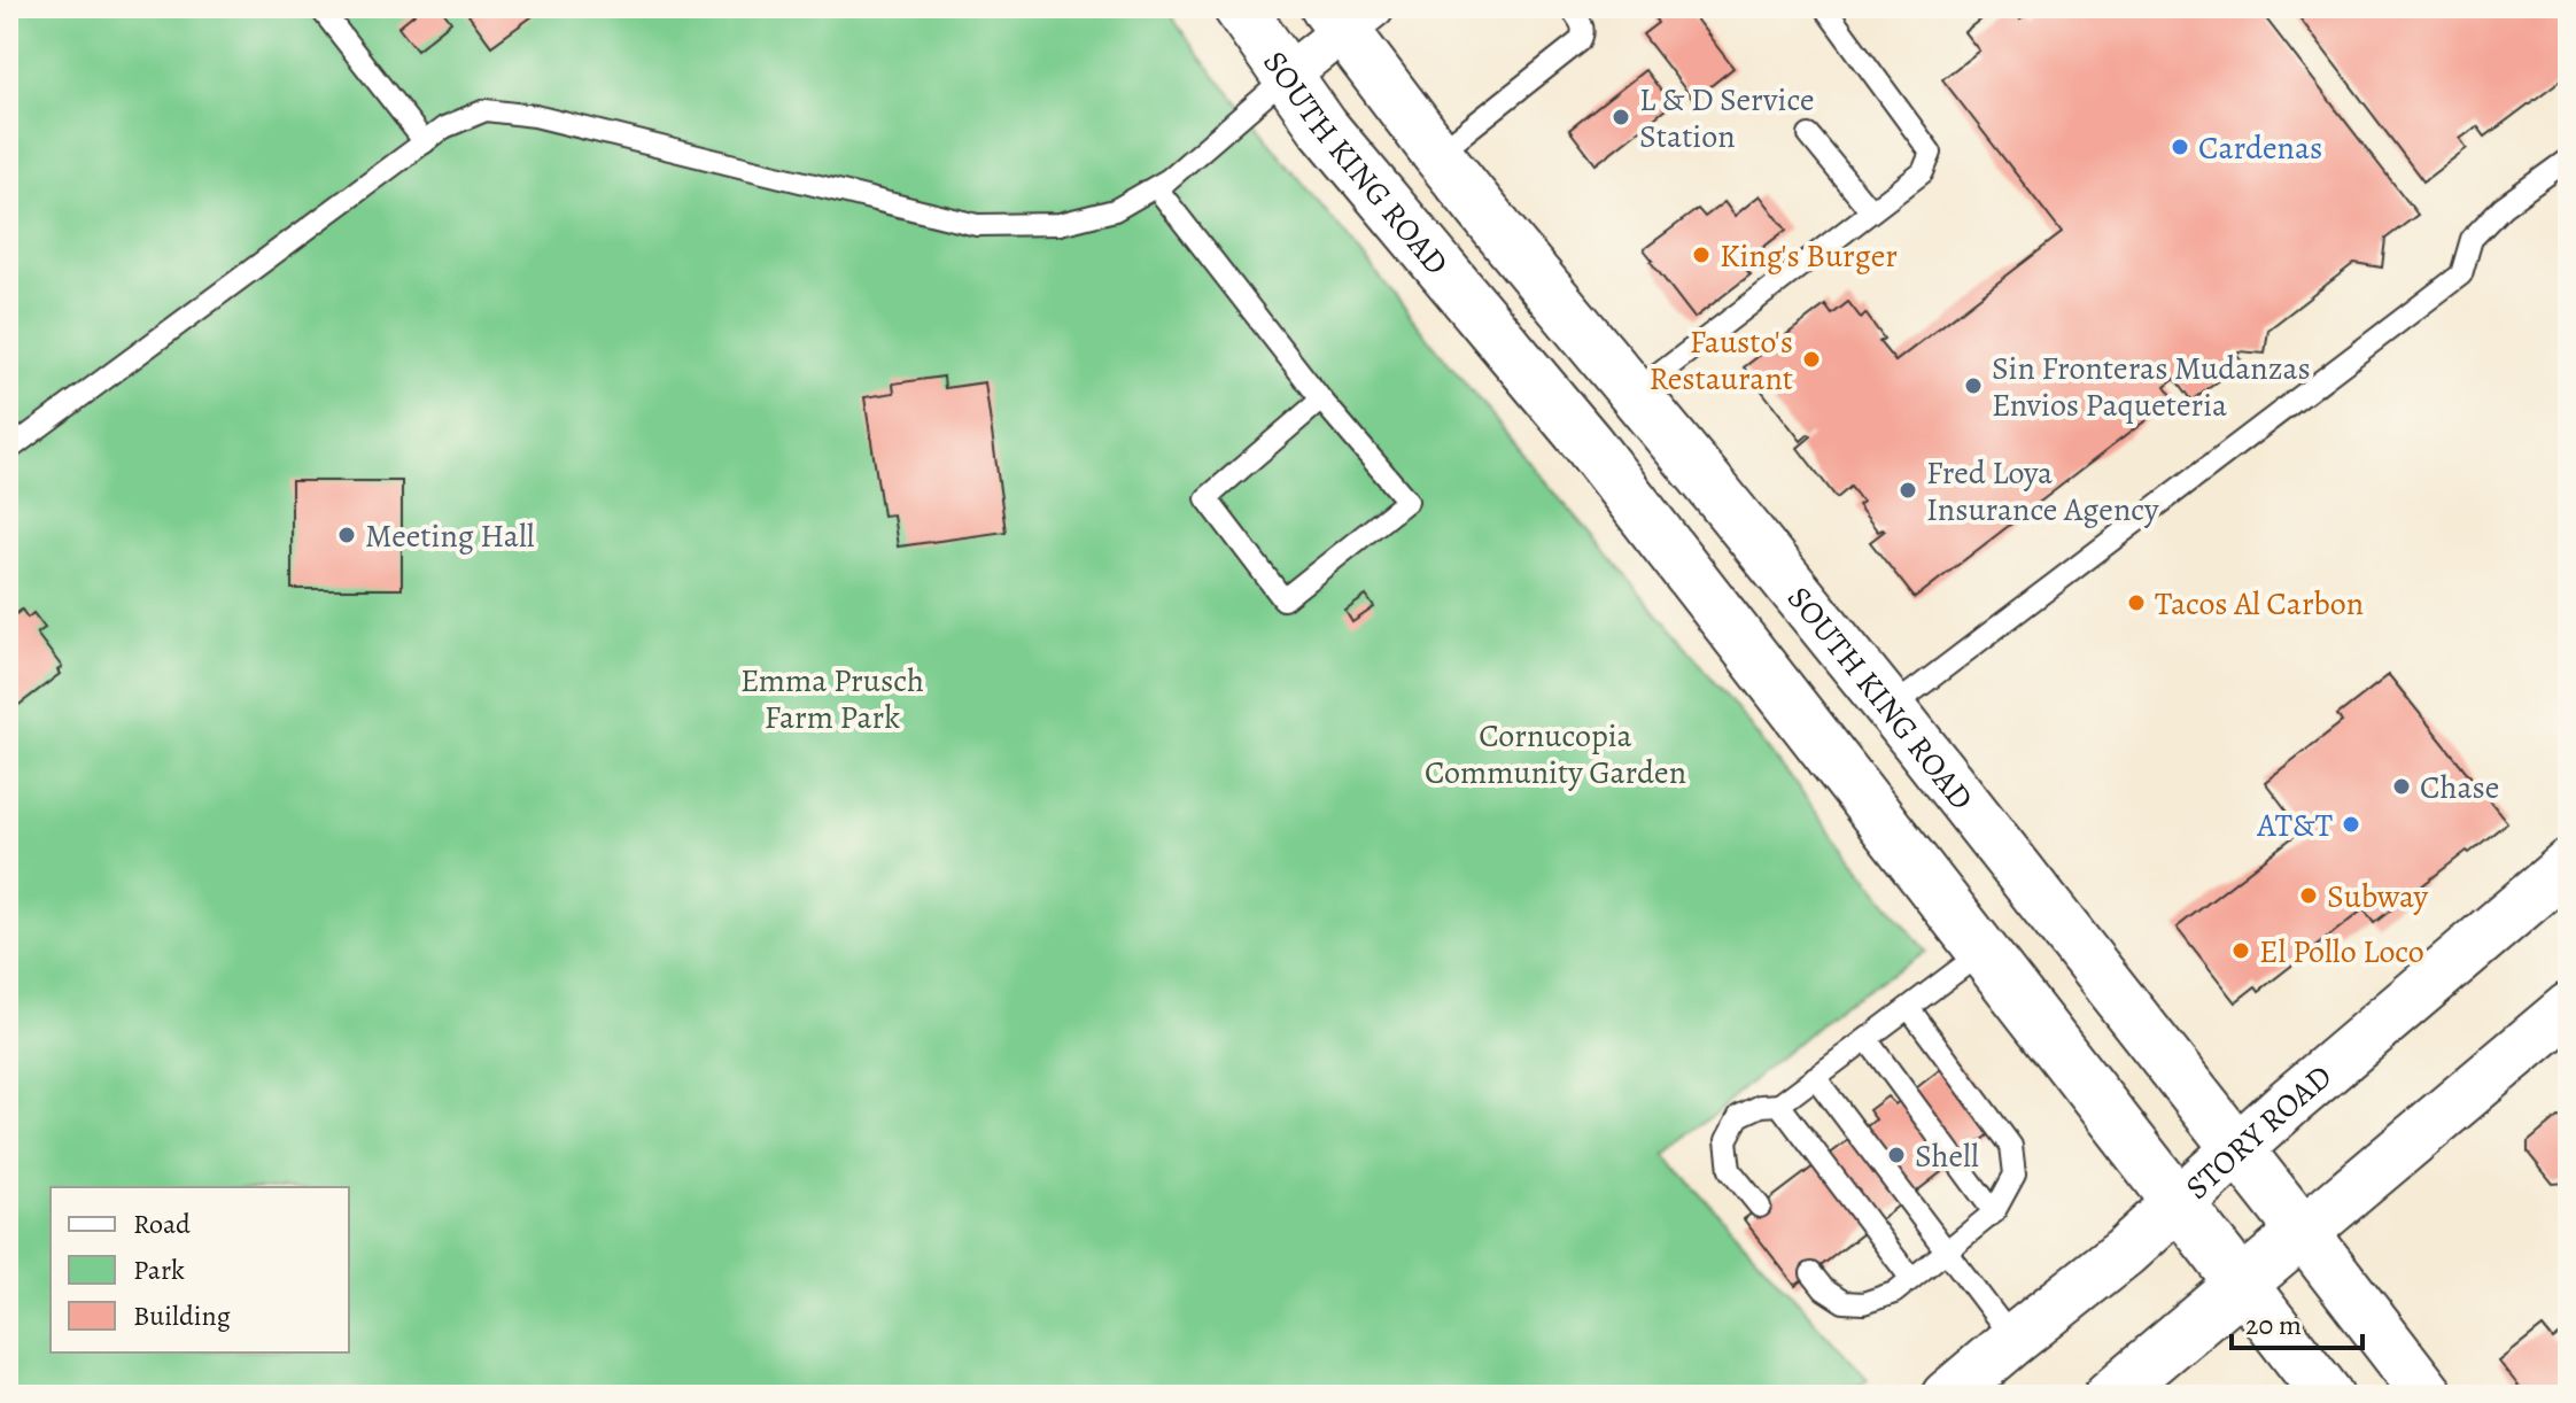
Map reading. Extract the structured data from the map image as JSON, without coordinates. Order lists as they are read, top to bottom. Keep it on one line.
{"streets":{"main road":["SOUTH KING ROAD","STORY ROAD"]},"crossings":[["SOUTH KING ROAD","STORY ROAD"]],"parks":["Emma Prusch Farm Park","Cornucopia Community Garden"],"places":["L & D Service Station","Cardenas","King's Burger","Fausto's Restaurant","Sin Fronteras Mudanzas Envios Paqueteria","Fred Loya Insurance Agency","Meeting Hall","Tacos Al Carbon","Chase","AT&T","Subway","El Pollo Loco","Shell"],"legend":["Road","Park","Building"],"scale_bar":"20 m"}
